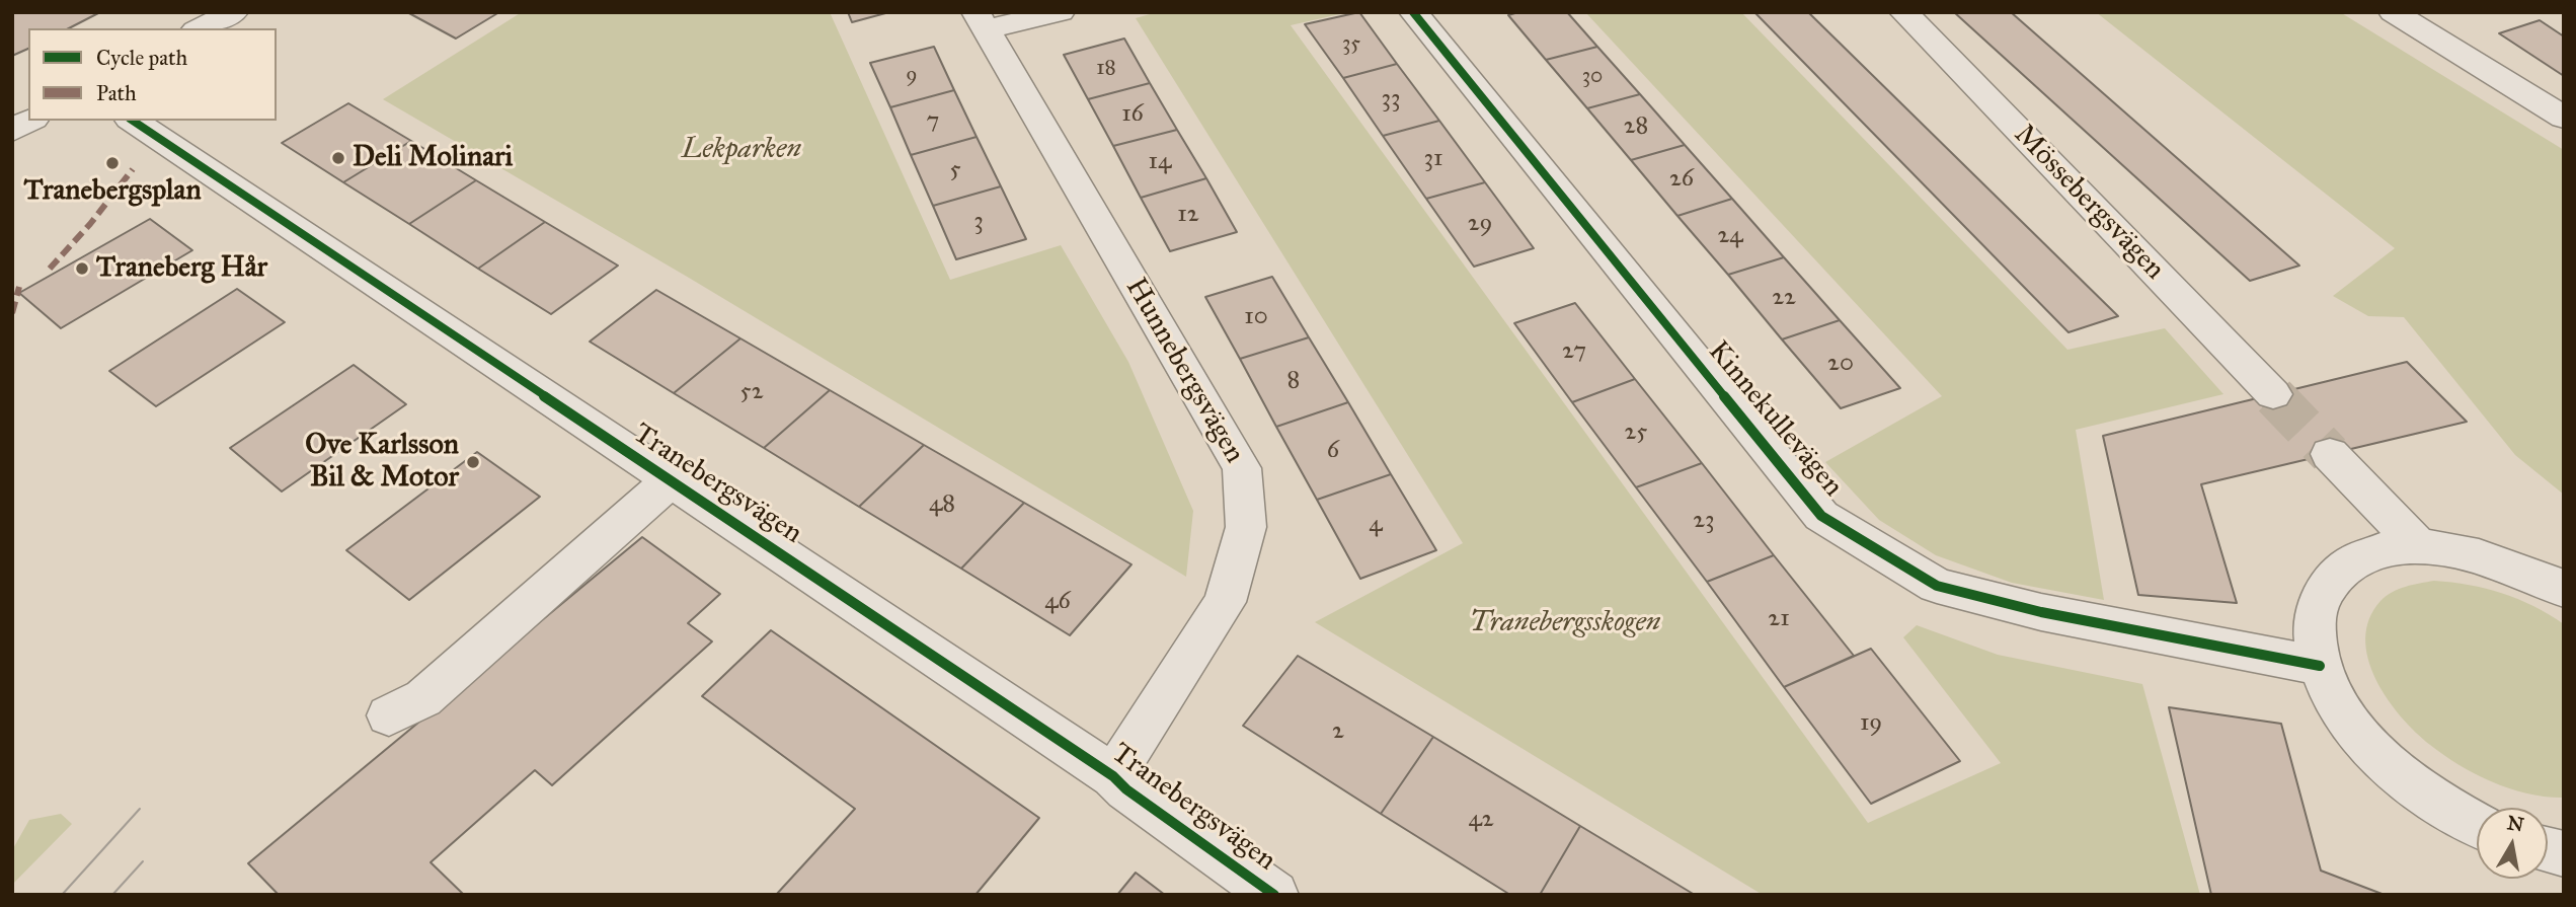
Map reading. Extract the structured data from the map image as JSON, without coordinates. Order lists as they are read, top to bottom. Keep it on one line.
{"streets":{"street":["Mössebergsvägen","Hunnebergsvägen","Kinnekullevägen","Tranebergsvägen"]},"crossings":[["Hunnebergsvägen","Tranebergsvägen"]],"parks":["Lekparken","Tranebergsskogen"],"places":["Deli Molinari","Tranebergsplan","Traneberg Hår","Ove Karlsson Bil & Motor"],"house_numbers":["35","18","9","30","33","16","7","28","31","14","5","26","12","3","29","24","22","10","27","20","8","52","25","6","48","23","4","46","21","19","2","42"],"legend":["Cycle path","Path"],"north":"top"}
